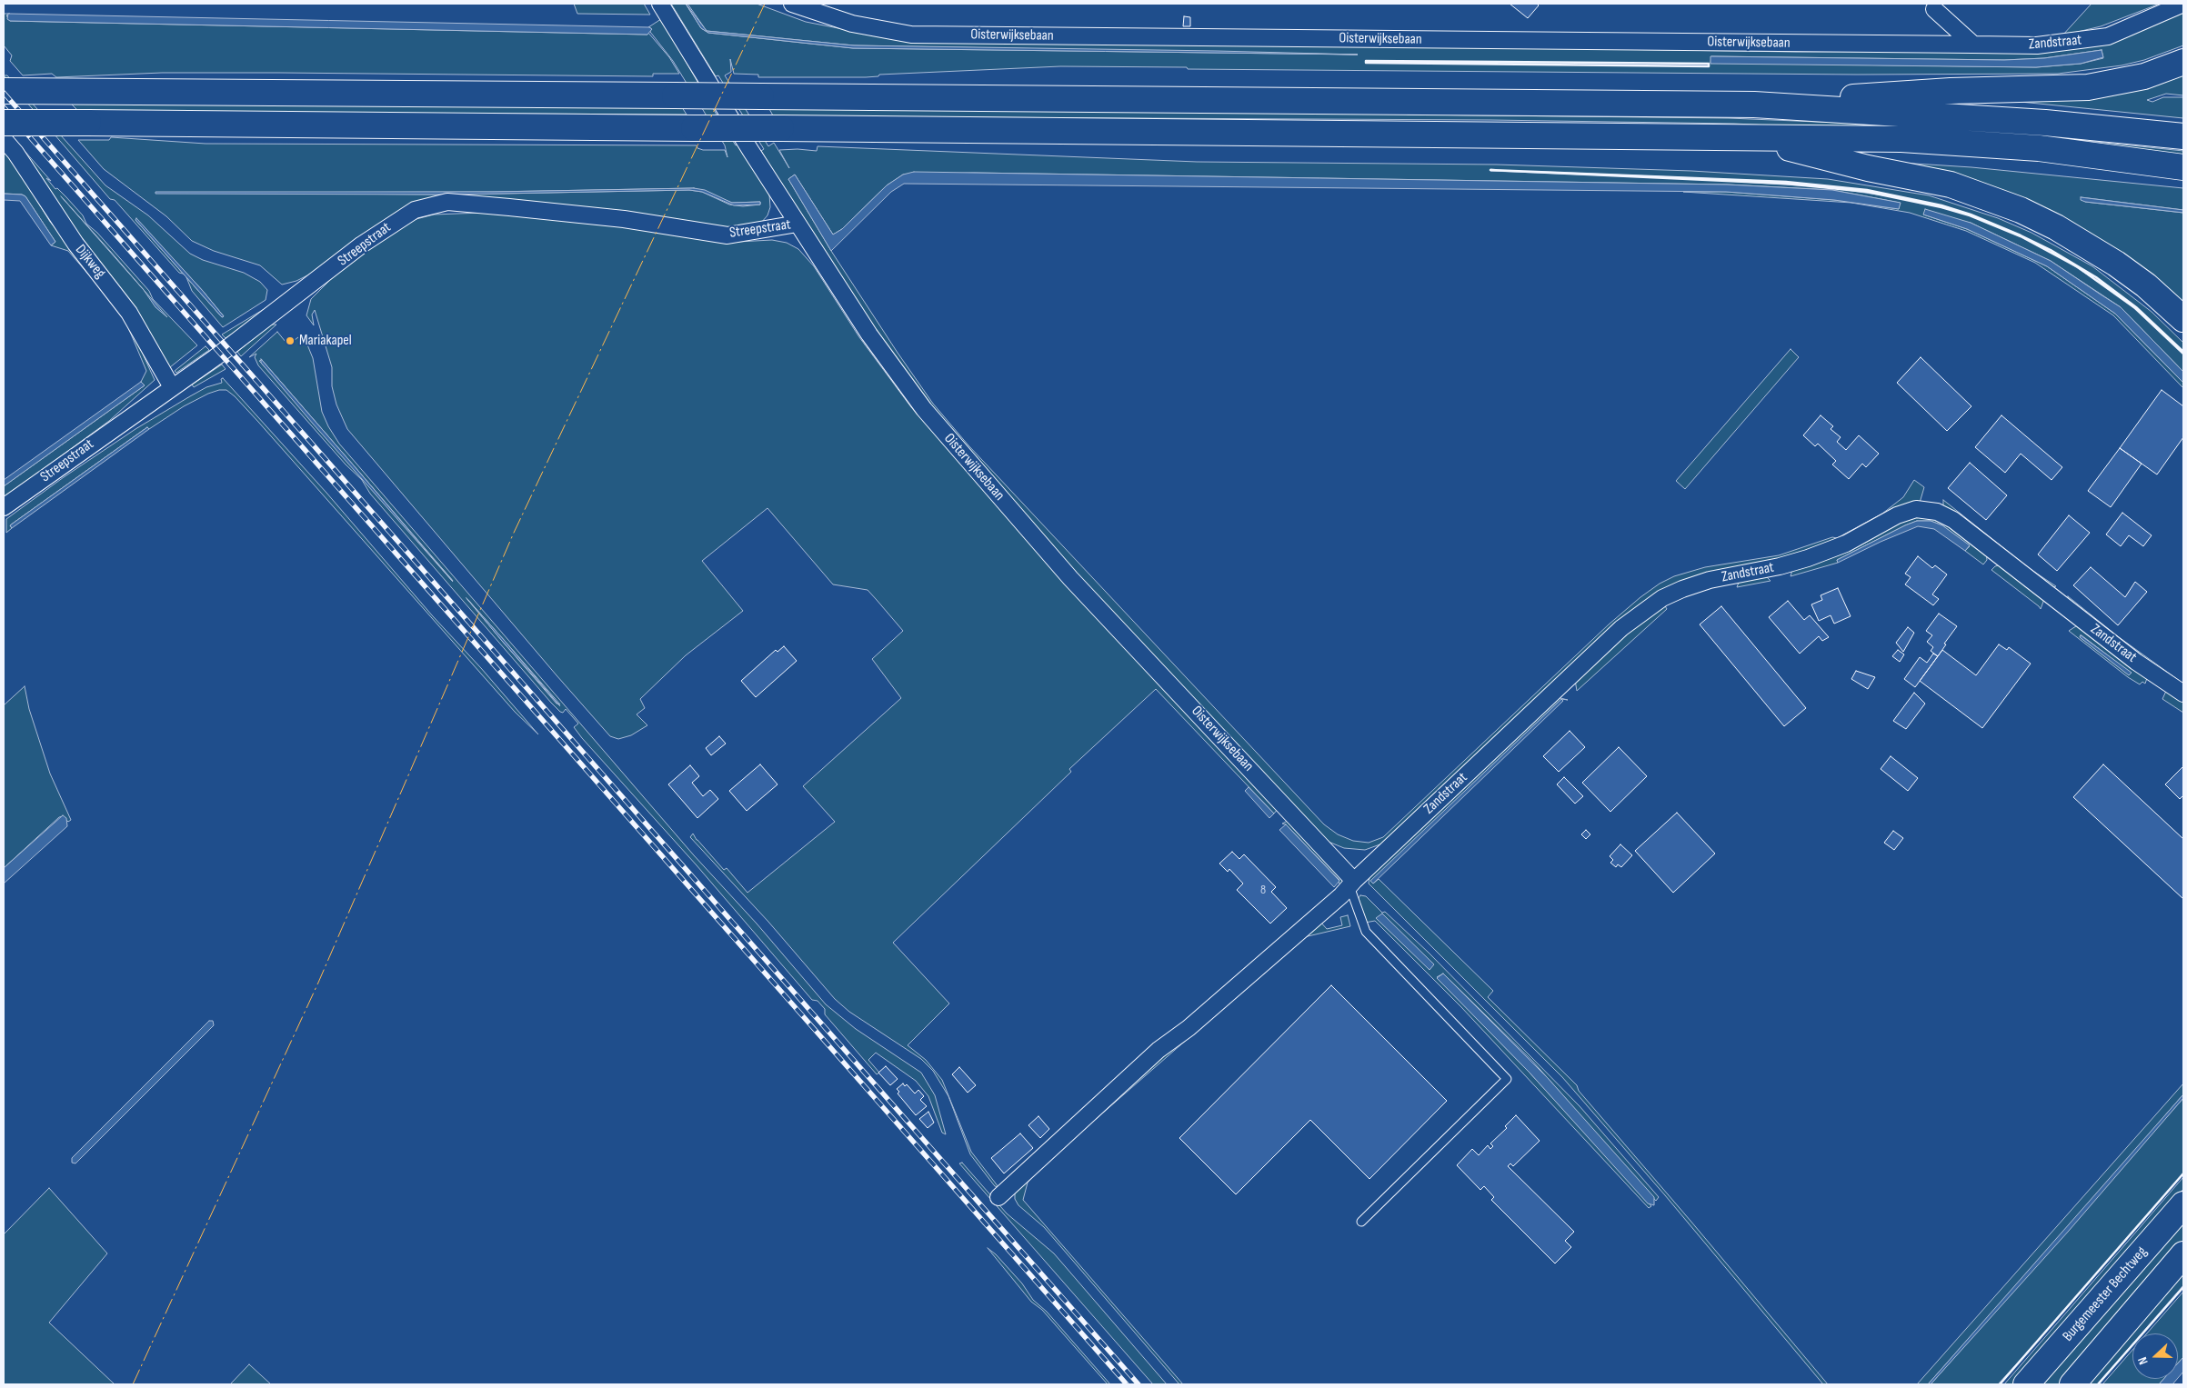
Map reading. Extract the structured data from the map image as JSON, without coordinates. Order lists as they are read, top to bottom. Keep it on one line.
{"streets":{"main road":["Burgemeester Bechtweg"],"street":["Oisterwijksebaan","Zandstraat","Streepstraat","Dijkweg"]},"crossings":[["Oisterwijksebaan","Zandstraat"],["Oisterwijksebaan","Streepstraat"],["Streepstraat","Dijkweg"]],"places":["Mariakapel"],"house_numbers":["8"],"north":"left"}
